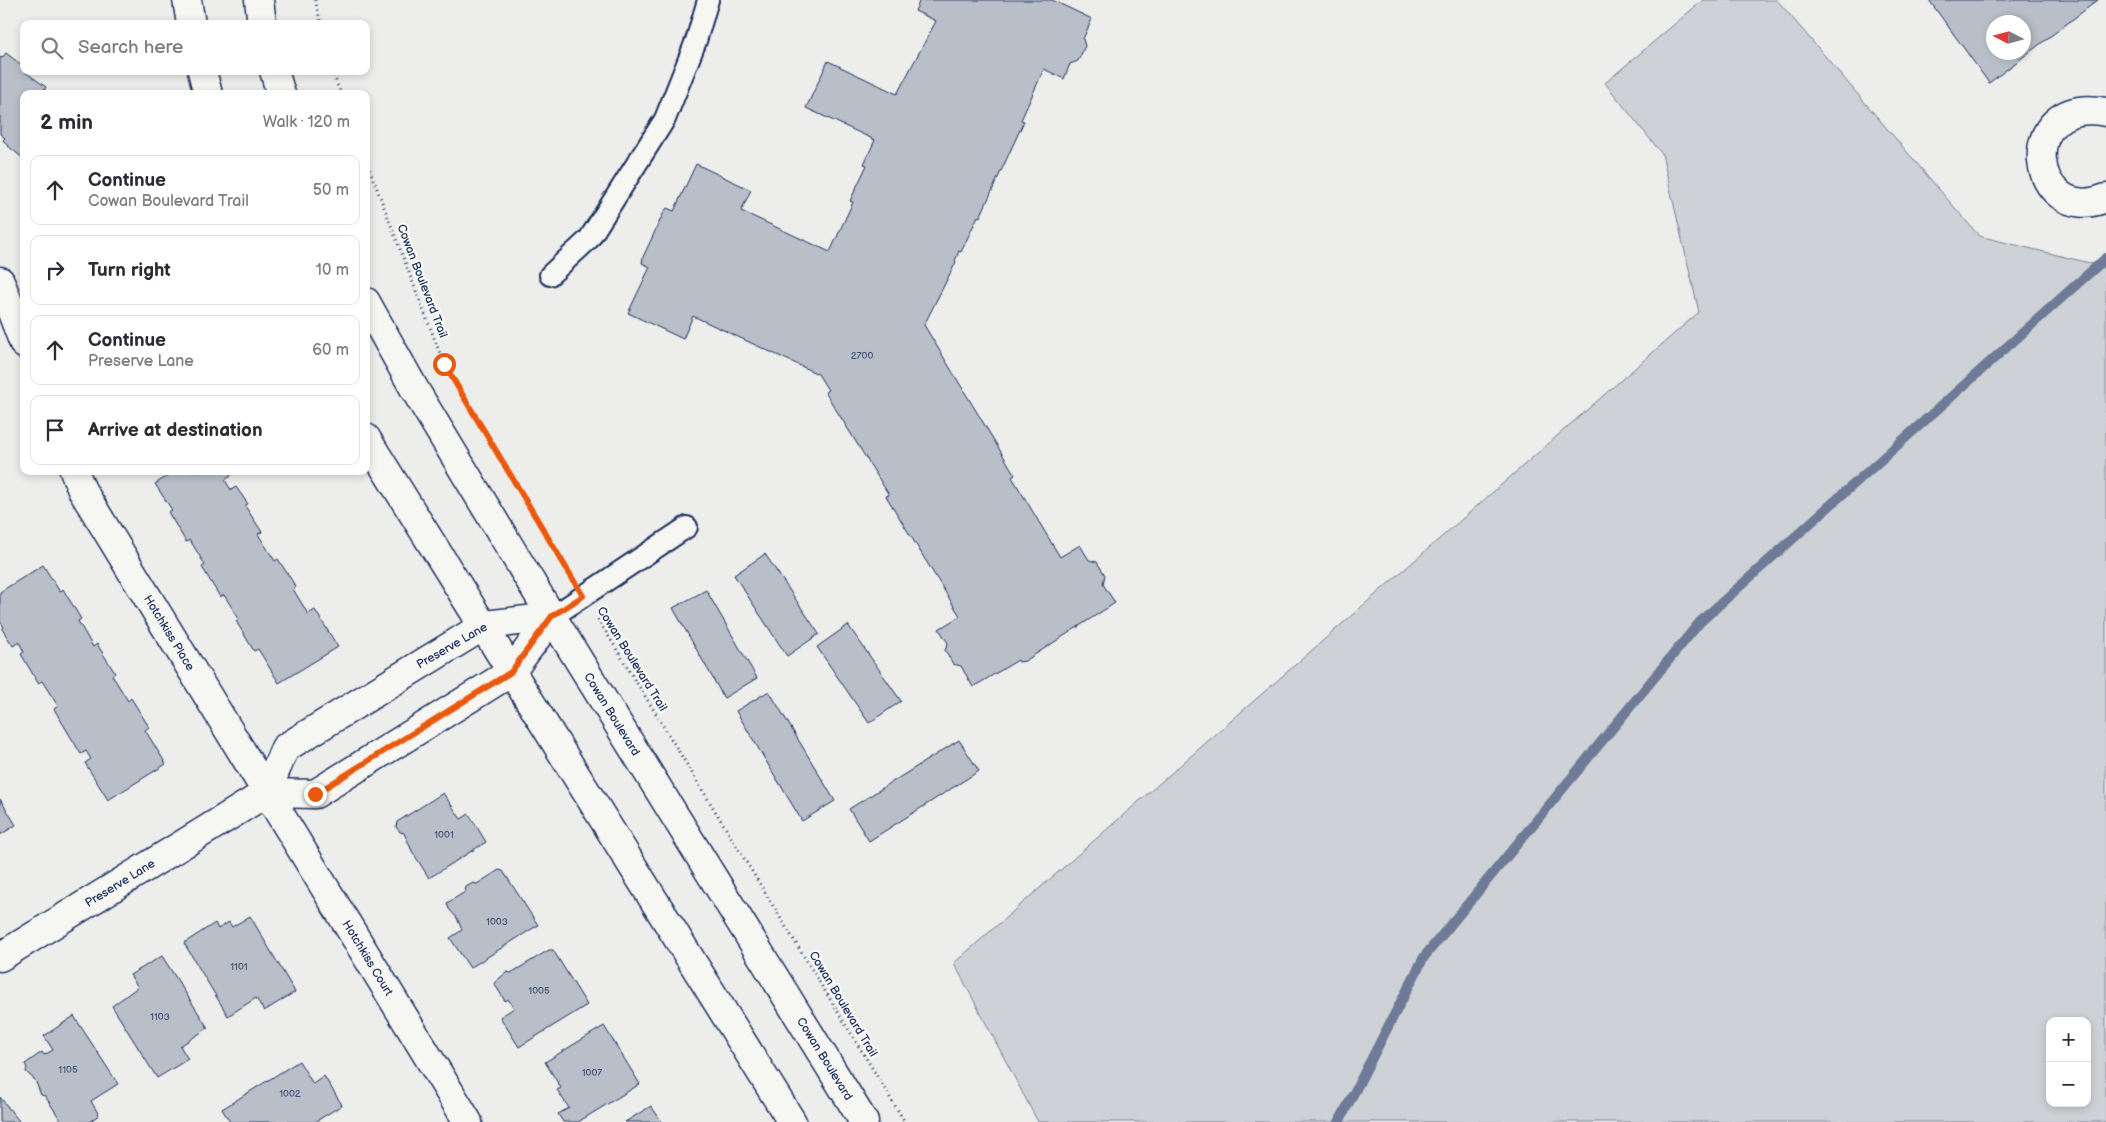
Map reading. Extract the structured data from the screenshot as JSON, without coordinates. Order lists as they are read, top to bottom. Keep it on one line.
{"streets":{"street":["Hotchkiss Place","Preserve Lane","Cowan Boulevard","Hotchkiss Court"],"path":["Cowan Boulevard Trail"]},"crossings":[["Hotchkiss Place","Preserve Lane"],["Hotchkiss Place","Hotchkiss Court"],["Preserve Lane","Cowan Boulevard"],["Preserve Lane","Hotchkiss Court"]],"house_numbers":["2700","1001","1003","1101","1005","1103","1105","1007","1002"],"north":"left","page":{"search":"Search here","heading":["2 min","Walk · 120 m"],"list":[["Continue","Cowan Boulevard Trail","50 m"],["Turn right","10 m"],["Continue","Preserve Lane","60 m"],"Arrive at destination"],"map_buttons":["+","−"]}}
